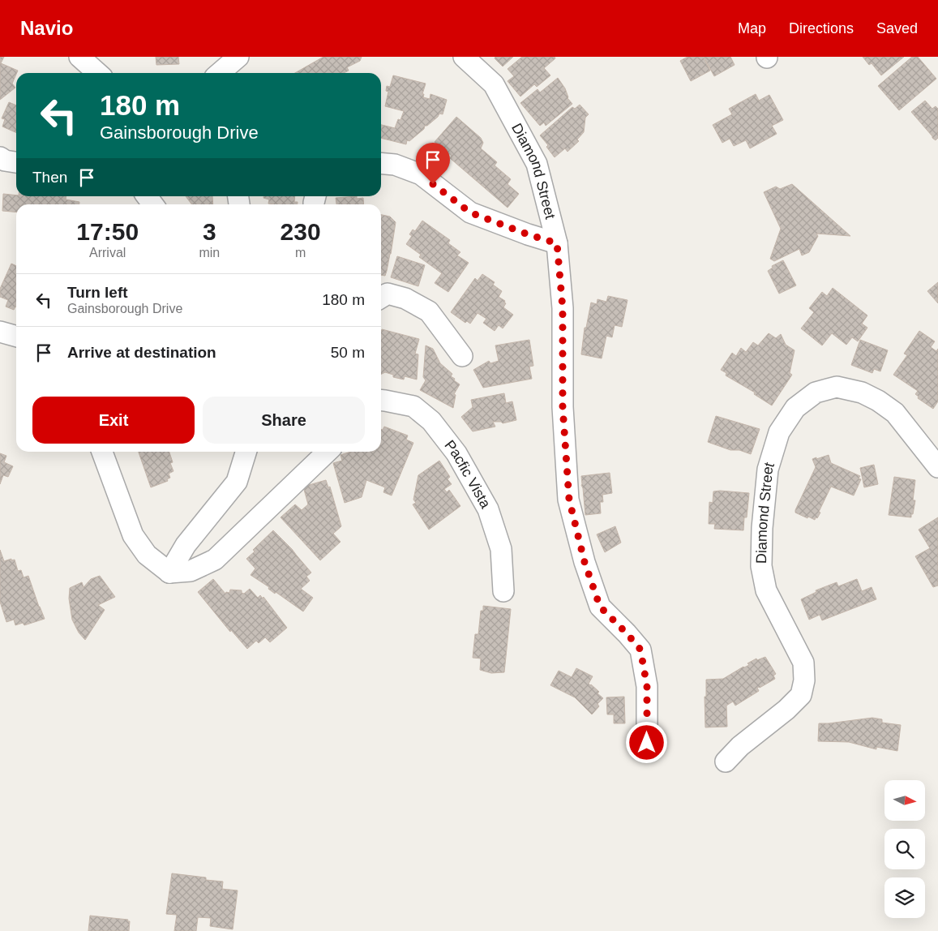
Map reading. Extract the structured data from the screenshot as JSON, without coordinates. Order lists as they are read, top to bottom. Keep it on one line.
{"streets":{"street":["Diamond Street","Pacfic Vista"]},"north":"right","page":{"header":"Navio","nav":["Map","Directions","Saved"],"turn":["180 m","Gainsborough Drive"],"then":"Then","eta":["17:50","Arrival","3","min","230","m"],"list":[{"name":"Turn left","note":"Gainsborough Drive","value":"180 m"},{"name":"Arrive at destination","value":"50 m"}],"buttons":["Exit","Share"]}}
